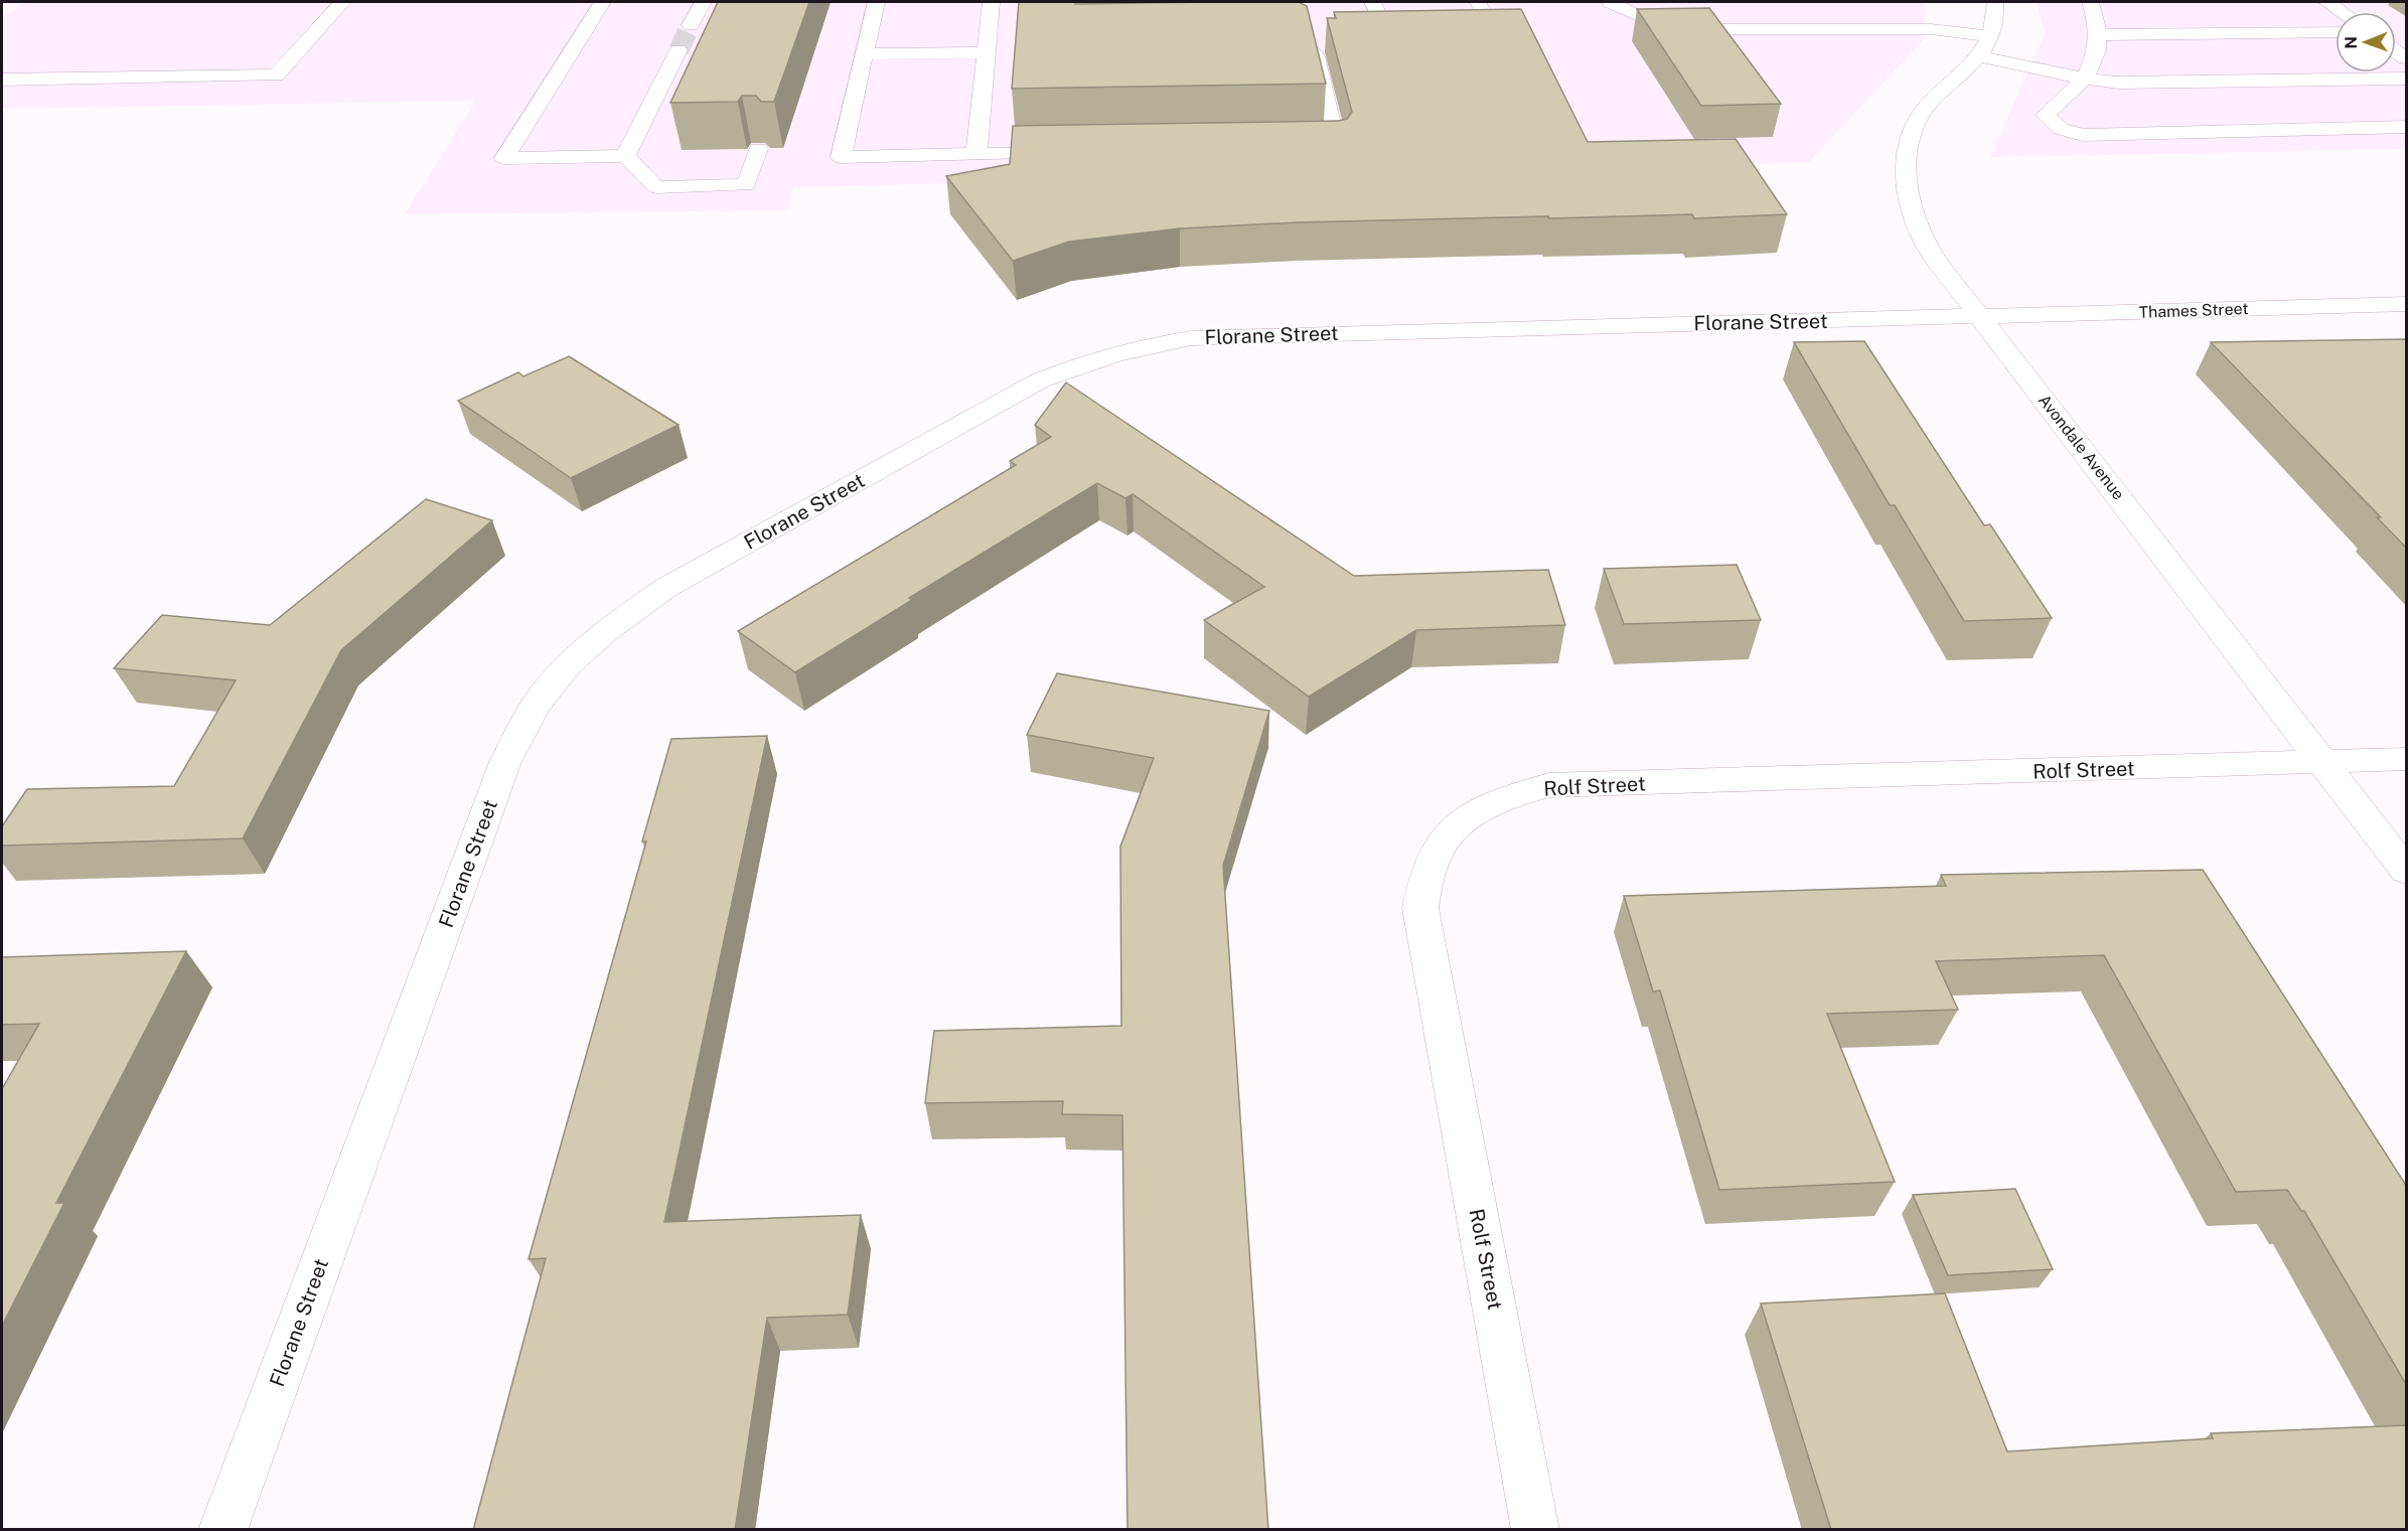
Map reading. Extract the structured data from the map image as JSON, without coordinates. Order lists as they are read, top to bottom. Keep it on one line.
{"streets":{"street":["Thames Street","Florane Street","Avondale Avenue","Rolf Street"]},"crossings":[["Thames Street","Florane Street"],["Thames Street","Avondale Avenue"],["Florane Street","Avondale Avenue"],["Avondale Avenue","Rolf Street"]],"north":"left"}
